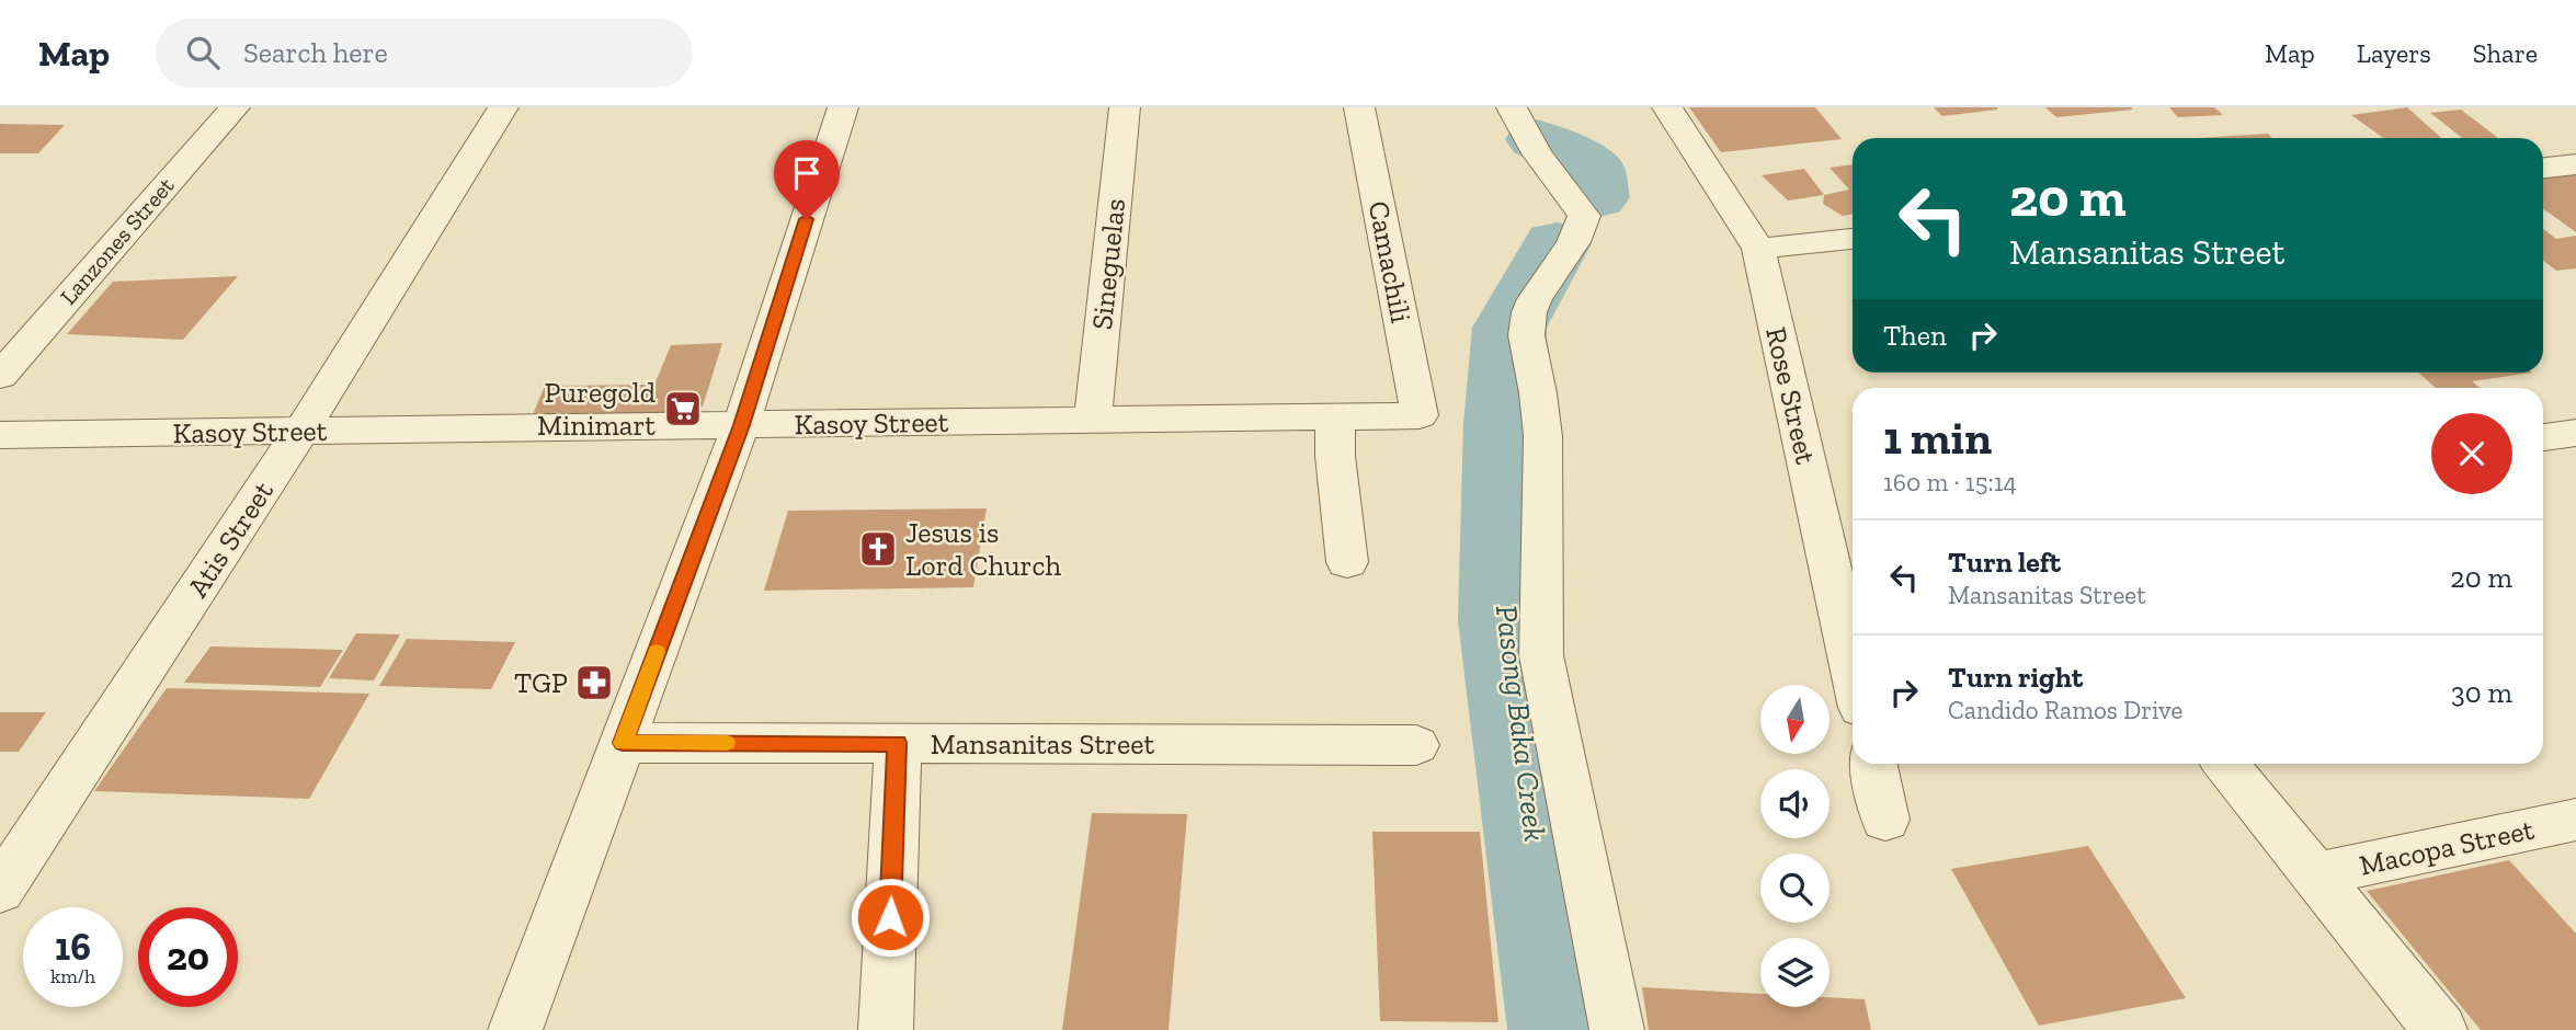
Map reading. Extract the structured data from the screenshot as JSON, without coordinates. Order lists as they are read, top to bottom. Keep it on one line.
{"streets":{"street":["Lanzones Street","Camachili","Sineguelas","Rose Street","Kasoy Street","Atis Street","Mansanitas Street","Macopa Street"]},"crossings":[["Camachili","Kasoy Street"],["Sineguelas","Kasoy Street"],["Kasoy Street","Atis Street"]],"water":["Pasong Baka Creek"],"places":{"supermarket":["Puregold Minimart"],"church":["Jesus is Lord Church"],"pharmacy":["TGP"]},"north":"bottom","page":{"header":"Map","search":"Search here","nav":["Map","Layers","Share"],"turn":["20 m","Mansanitas Street"],"then":"Then","heading":["1 min","160 m · 15:14"],"list":[{"name":"Turn left","note":"Mansanitas Street","value":"20 m"},{"name":"Turn right","note":"Candido Ramos Drive","value":"30 m"}],"speed":"16 km/h","limit":"20"}}
